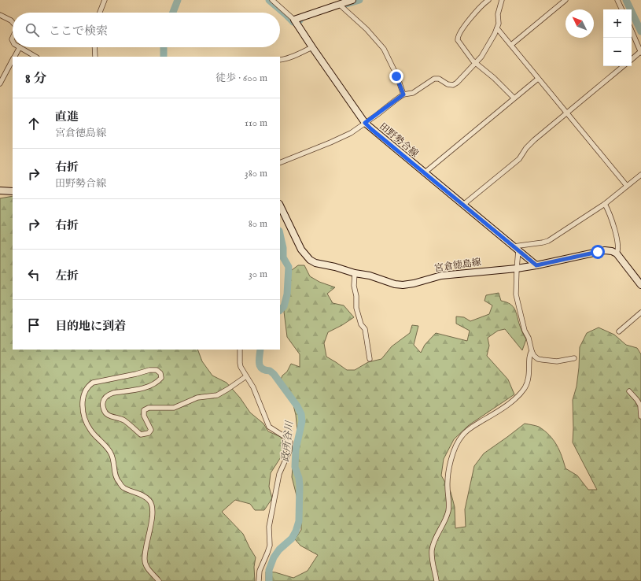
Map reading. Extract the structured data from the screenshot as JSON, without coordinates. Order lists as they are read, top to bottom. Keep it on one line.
{"streets":{"main road":["田野勢合線","宮倉徳島線"]},"crossings":[["田野勢合線","宮倉徳島線"]],"water":["政所谷川"],"north":"top left","page":{"map_buttons":["+","−"],"search":"ここで検索","heading":["8 分","徒歩 · 600 m"],"list":[["直進","宮倉徳島線","110 m"],["右折","田野勢合線","380 m"],["右折","80 m"],["左折","30 m"],"目的地に到着"]}}
